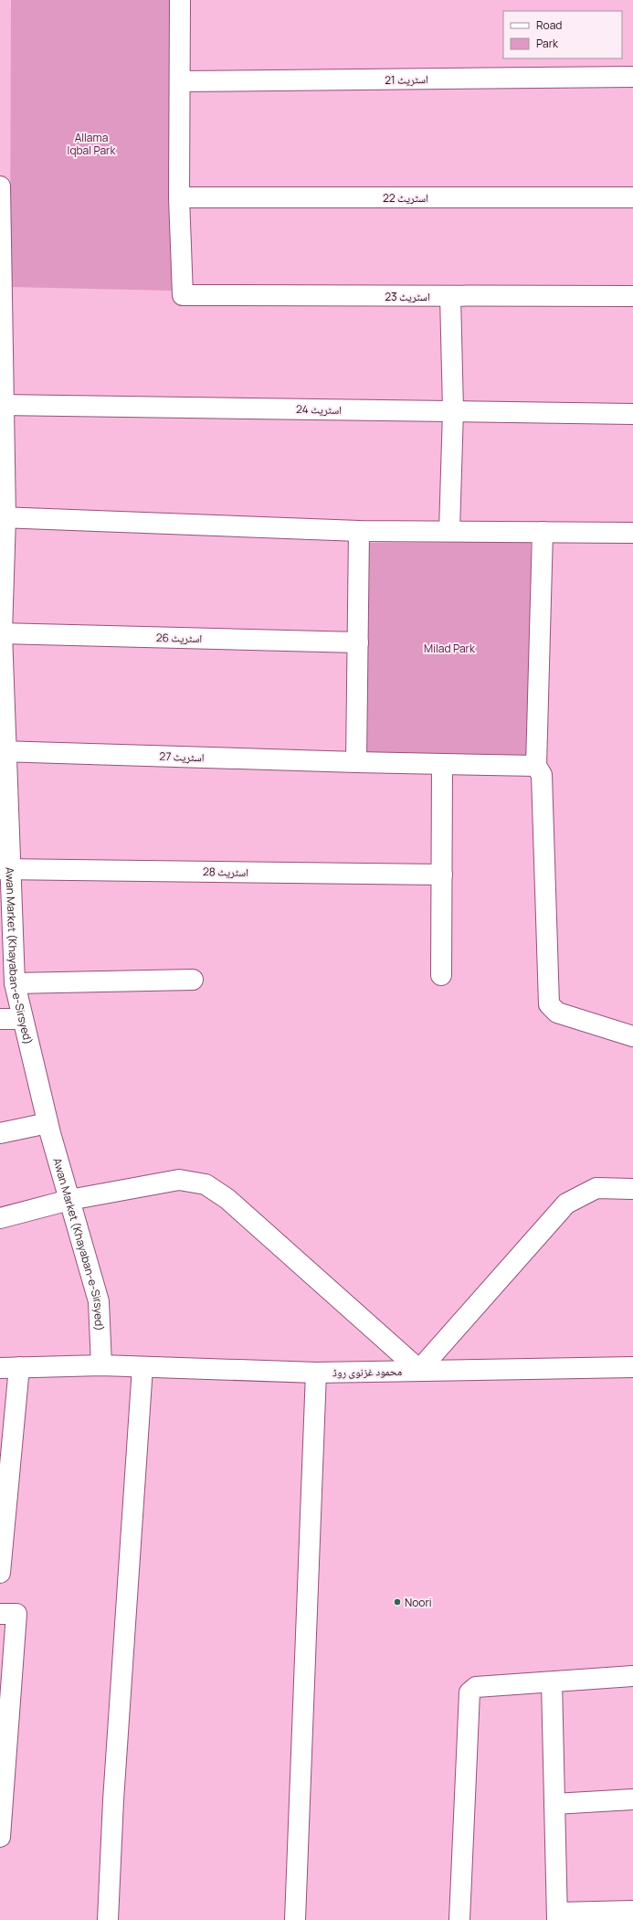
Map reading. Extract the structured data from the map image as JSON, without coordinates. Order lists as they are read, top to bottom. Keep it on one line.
{"streets":{"street":["اسٹریٹ 21","اسٹریٹ 22","اسٹریٹ 23","اسٹریٹ 24","اسٹریٹ 26","اسٹریٹ 27","اسٹریٹ 28","Awan Market (Khayaban-e-Sirsyed)","محمود غزنوی روڈ"]},"crossings":[["اسٹریٹ 22","اسٹریٹ 23"],["اسٹریٹ 24","Awan Market (Khayaban-e-Sirsyed)"],["اسٹریٹ 26","Awan Market (Khayaban-e-Sirsyed)"],["اسٹریٹ 27","Awan Market (Khayaban-e-Sirsyed)"],["اسٹریٹ 28","Awan Market (Khayaban-e-Sirsyed)"],["Awan Market (Khayaban-e-Sirsyed)","محمود غزنوی روڈ"]],"parks":["Allama Iqbal Park","Milad Park"],"places":["Noori"],"legend":["Road","Park"]}
